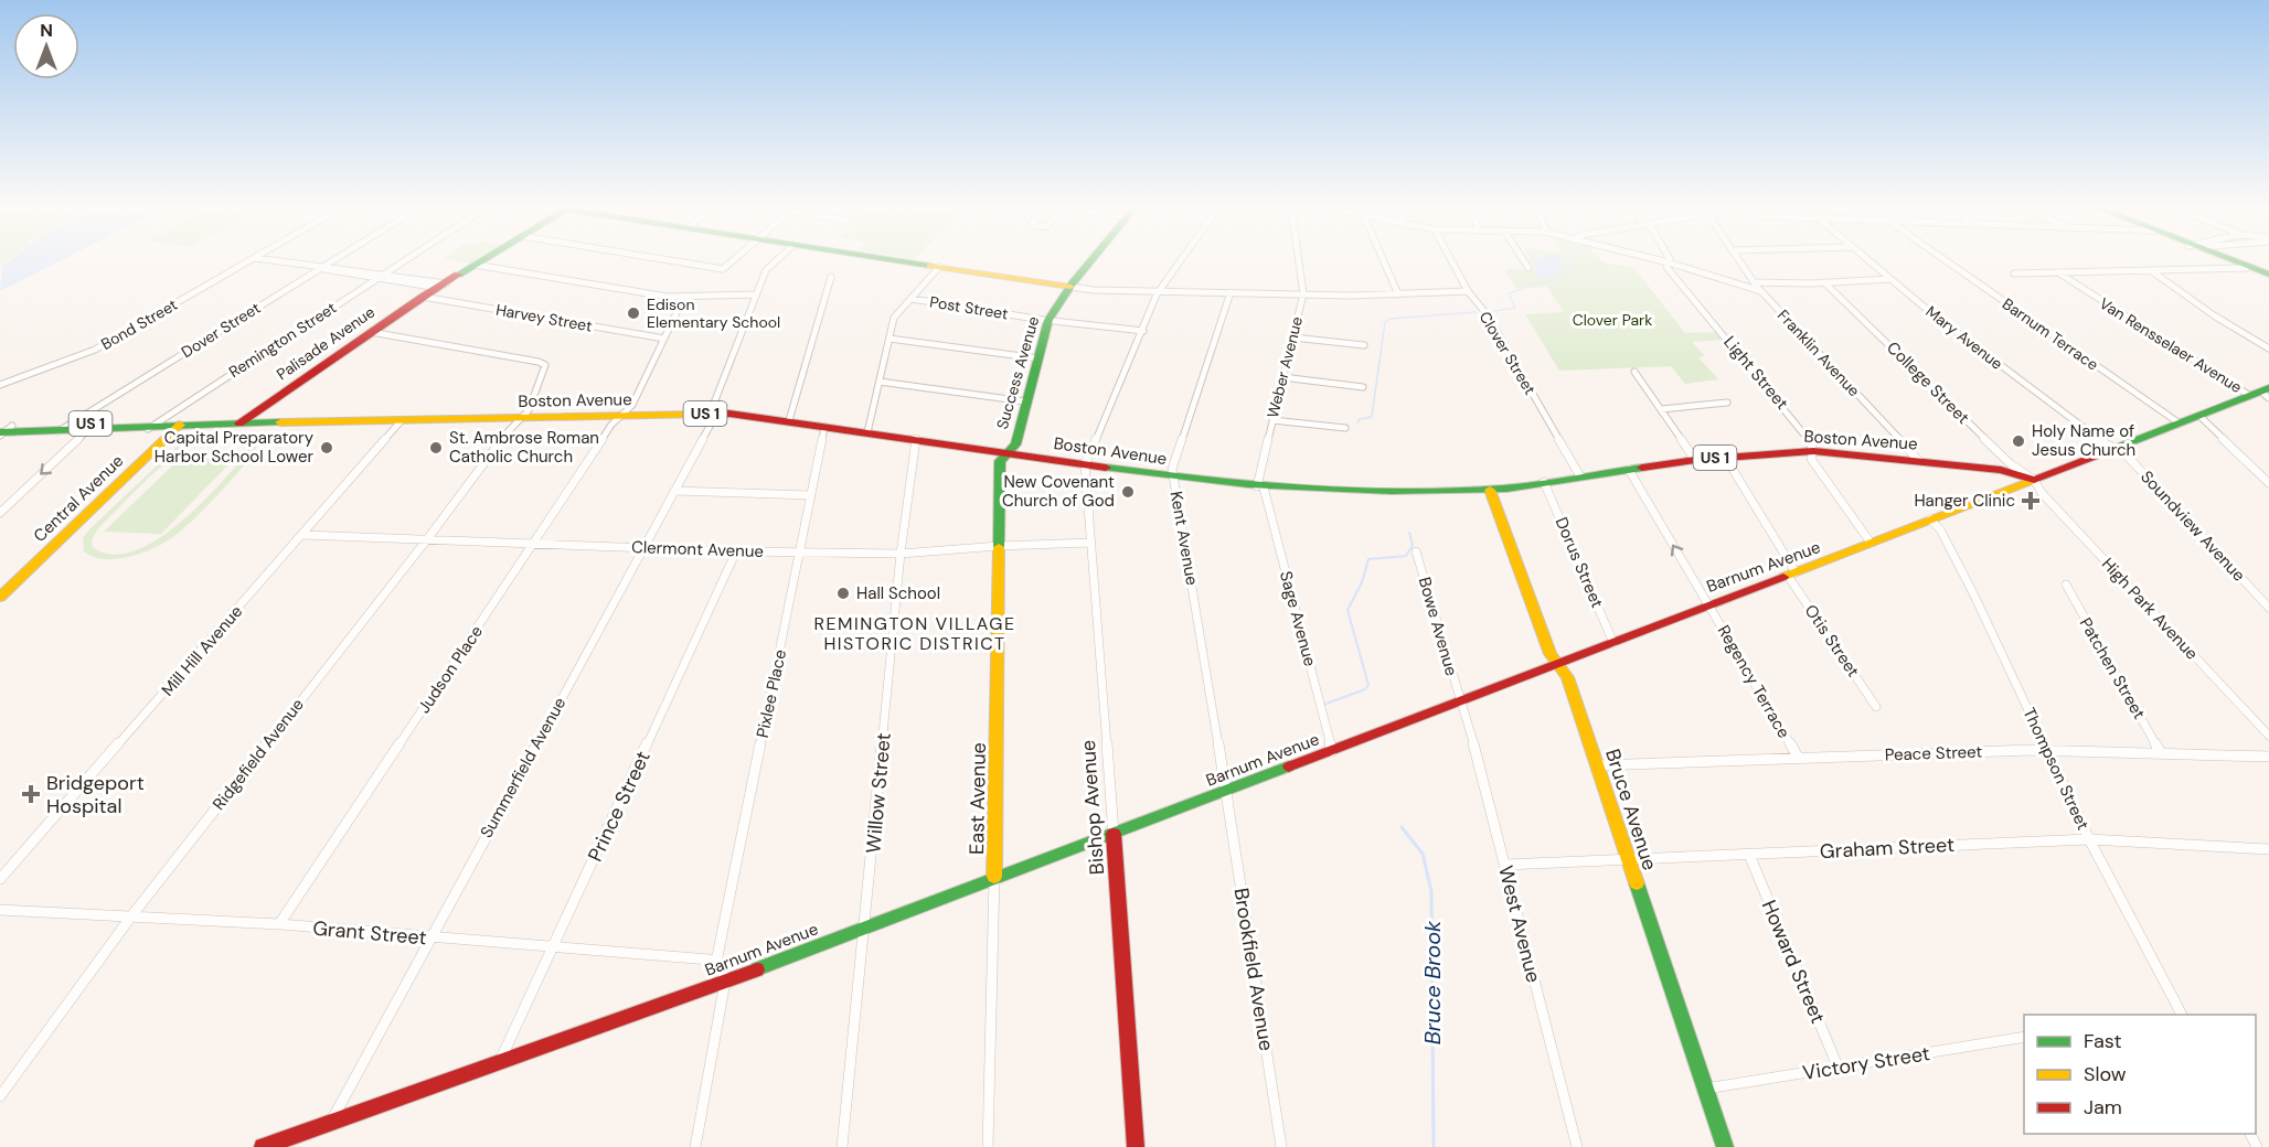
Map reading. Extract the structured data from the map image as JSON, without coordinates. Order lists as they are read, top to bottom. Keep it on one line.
{"streets":{"main road":["Palisade Avenue","Success Avenue","Boston Avenue","US 1","Central Avenue","Barnum Avenue","East Avenue","Bishop Avenue","Bruce Avenue"],"street":["Post Street","Harvey Street","Bond Street","Dover Street","Barnum Terrace","Mary Avenue","Remington Street","Van Rensselaer Avenue","Clover Street","Franklin Avenue","Weber Avenue","Light Street","College Street","Soundview Avenue","Kent Avenue","Clermont Avenue","Dorus Street","High Park Avenue","Sage Avenue","Bowe Avenue","Otis Street","Mill Hill Avenue","Patchen Street","Judson Place","Regency Terrace","Pixlee Place","Peace Street","Ridgefield Avenue","Summerfield Avenue","Thompson Street","Willow Street","Prince Street","Graham Street","West Avenue","Grant Street","Howard Street","Brookfield Avenue","Victory Street"]},"crossings":[["Post Street","Success Avenue"],["Harvey Street","Palisade Avenue"],["Harvey Street","Judson Place"],["Dover Street","Boston Avenue"],["Barnum Terrace","Barnum Avenue"],["Mary Avenue","Soundview Avenue"],["Mary Avenue","Barnum Avenue"],["Remington Street","Boston Avenue"],["Palisade Avenue","Boston Avenue"],["Palisade Avenue","Ridgefield Avenue"],["Van Rensselaer Avenue","Barnum Avenue"],["Clover Street","Boston Avenue"],["Franklin Avenue","Boston Avenue"],["Weber Avenue","Boston Avenue"],["Weber Avenue","Sage Avenue"],["Success Avenue","Boston Avenue"],["Success Avenue","East Avenue"],["Light Street","Boston Avenue"],["Light Street","Barnum Avenue"],["College Street","Boston Avenue"],["College Street","Barnum Avenue"],["College Street","High Park Avenue"],["Boston Avenue","Central Avenue"],["Boston Avenue","Kent Avenue"],["Boston Avenue","Dorus Street"],["Boston Avenue","Barnum Avenue"],["Boston Avenue","High Park Avenue"],["Boston Avenue","Sage Avenue"],["Boston Avenue","Otis Street"],["Boston Avenue","Mill Hill Avenue"],["Boston Avenue","Judson Place"],["Boston Avenue","Regency Terrace"],["Boston Avenue","Pixlee Place"],["Boston Avenue","Ridgefield Avenue"],["Boston Avenue","Summerfield Avenue"],["Boston Avenue","Willow Street"],["Boston Avenue","East Avenue"],["Boston Avenue","Bishop Avenue"],["Boston Avenue","Bruce Avenue"],["Soundview Avenue","Barnum Avenue"],["Kent Avenue","Barnum Avenue"],["Kent Avenue","Brookfield Avenue"],["Clermont Avenue","Mill Hill Avenue"],["Clermont Avenue","Judson Place"],["Clermont Avenue","Pixlee Place"],["Clermont Avenue","Ridgefield Avenue"],["Clermont Avenue","Summerfield Avenue"],["Clermont Avenue","Willow Street"],["Clermont Avenue","East Avenue"],["Clermont Avenue","Prince Street"],["Clermont Avenue","Bishop Avenue"],["Dorus Street","Barnum Avenue"],["Barnum Avenue","High Park Avenue"],["Barnum Avenue","Sage Avenue"],["Barnum Avenue","Bowe Avenue"],["Barnum Avenue","Otis Street"],["Barnum Avenue","Regency Terrace"],["Barnum Avenue","Summerfield Avenue"],["Barnum Avenue","Thompson Street"],["Barnum Avenue","Willow Street"],["Barnum Avenue","East Avenue"],["Barnum Avenue","Prince Street"],["Barnum Avenue","Bishop Avenue"],["Barnum Avenue","Bruce Avenue"],["Barnum Avenue","West Avenue"],["Barnum Avenue","Brookfield Avenue"],["Bowe Avenue","West Avenue"],["Patchen Street","Peace Street"],["Judson Place","Grant Street"],["Regency Terrace","Peace Street"],["Pixlee Place","Grant Street"],["Peace Street","Thompson Street"],["Peace Street","Bruce Avenue"],["Ridgefield Avenue","Grant Street"],["Summerfield Avenue","Grant Street"],["Thompson Street","Graham Street"],["Prince Street","Grant Street"],["Bruce Avenue","Graham Street"],["Bruce Avenue","Victory Street"],["Graham Street","West Avenue"],["Graham Street","Howard Street"],["Howard Street","Victory Street"]],"one_way":["Regency Terrace"],"districts":["REMINGTON VILLAGE HISTORIC DISTRICT"],"water":["Bruce Brook"],"parks":["Clover Park"],"places":{"other":["Edison Elementary School","Holy Name of Jesus Church","Capital Preparatory Harbor School Lower","St. Ambrose Roman Catholic Church","New Covenant Church of God","Hall School"],"health":["Hanger Clinic","Bridgeport Hospital"]},"legend":["Fast","Slow","Jam"],"north":"top"}
